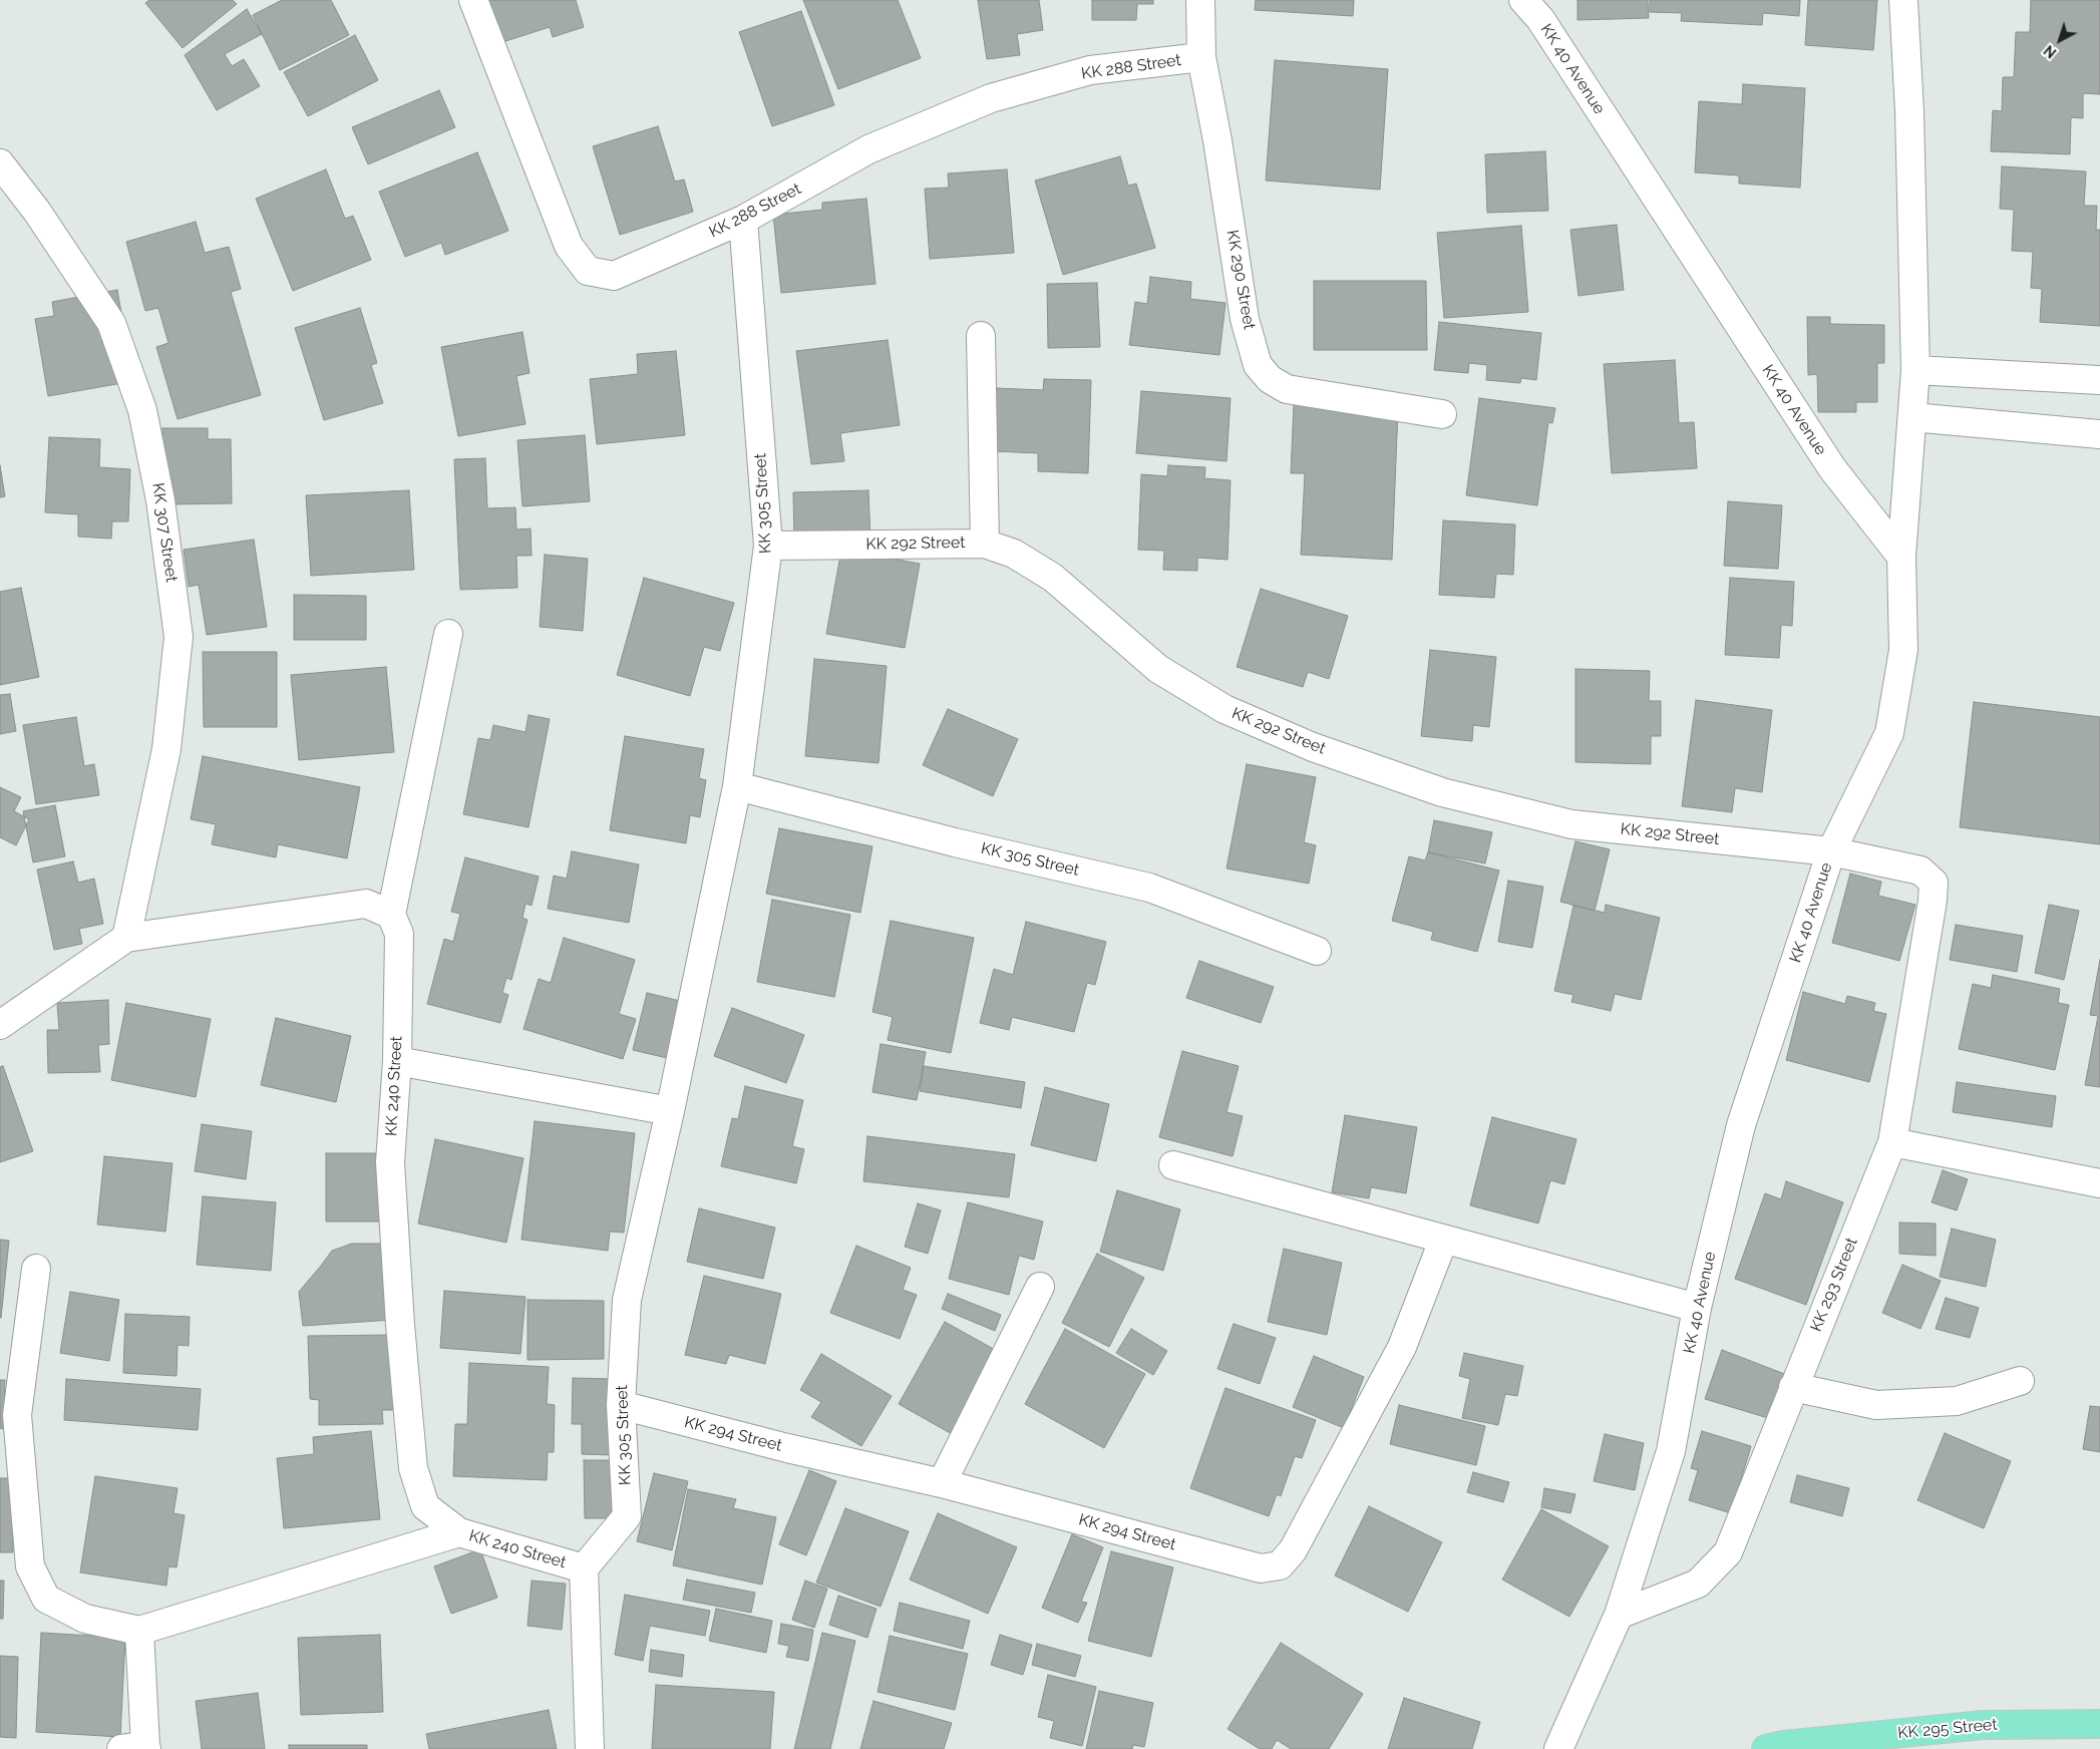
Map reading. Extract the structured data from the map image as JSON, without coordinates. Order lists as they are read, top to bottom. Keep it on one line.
{"streets":{"main road":["KK 295 Street"],"street":["KK 288 Street","KK 40 Avenue","KK 290 Street","KK 305 Street","KK 307 Street","KK 292 Street","KK 240 Street","KK 293 Street","KK 294 Street"]},"crossings":[["KK 288 Street","KK 290 Street"],["KK 288 Street","KK 305 Street"],["KK 40 Avenue","KK 292 Street"],["KK 40 Avenue","KK 293 Street"],["KK 305 Street","KK 292 Street"],["KK 305 Street","KK 240 Street"],["KK 305 Street","KK 294 Street"]],"north":"bottom left"}
